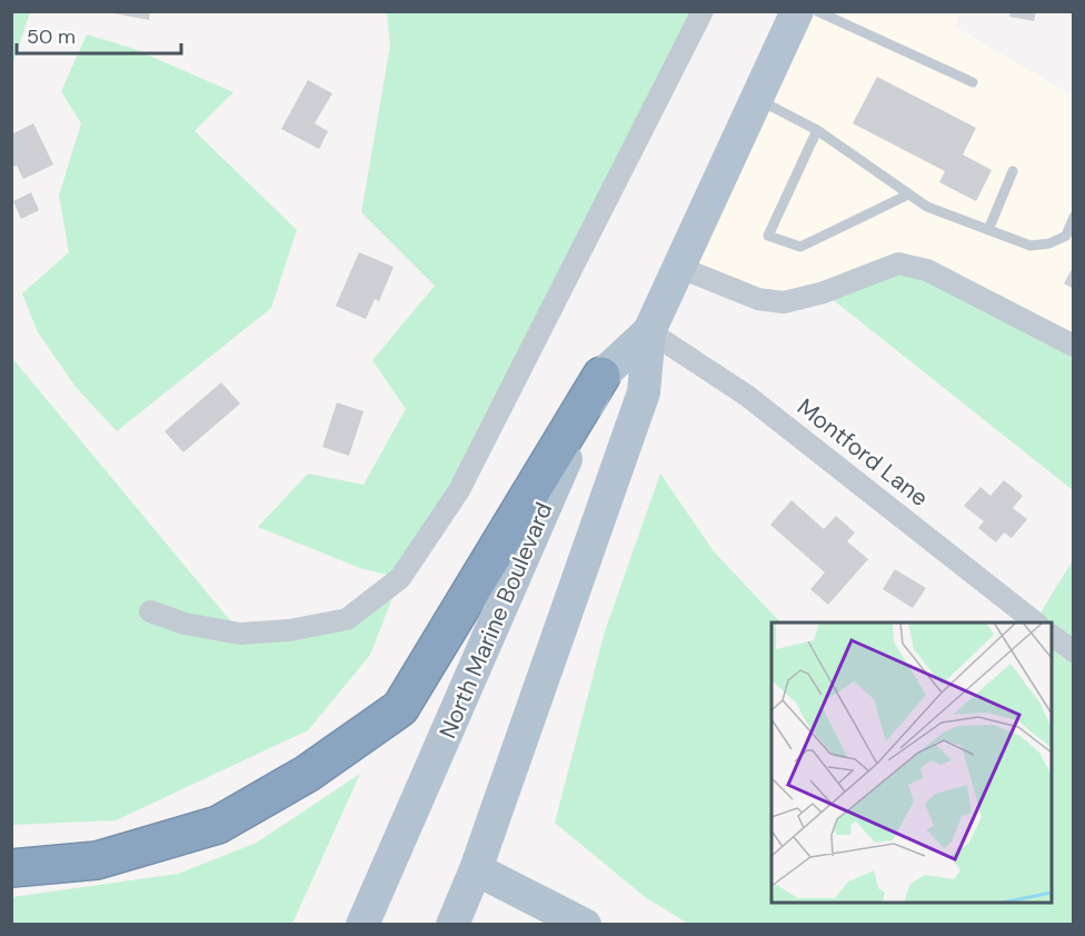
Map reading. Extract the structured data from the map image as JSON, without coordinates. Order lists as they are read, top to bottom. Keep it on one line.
{"streets":{"main road":["North Marine Boulevard"],"street":["Montford Lane"]},"crossings":[["Montford Lane","North Marine Boulevard"]],"scale_bar":"50 m"}
